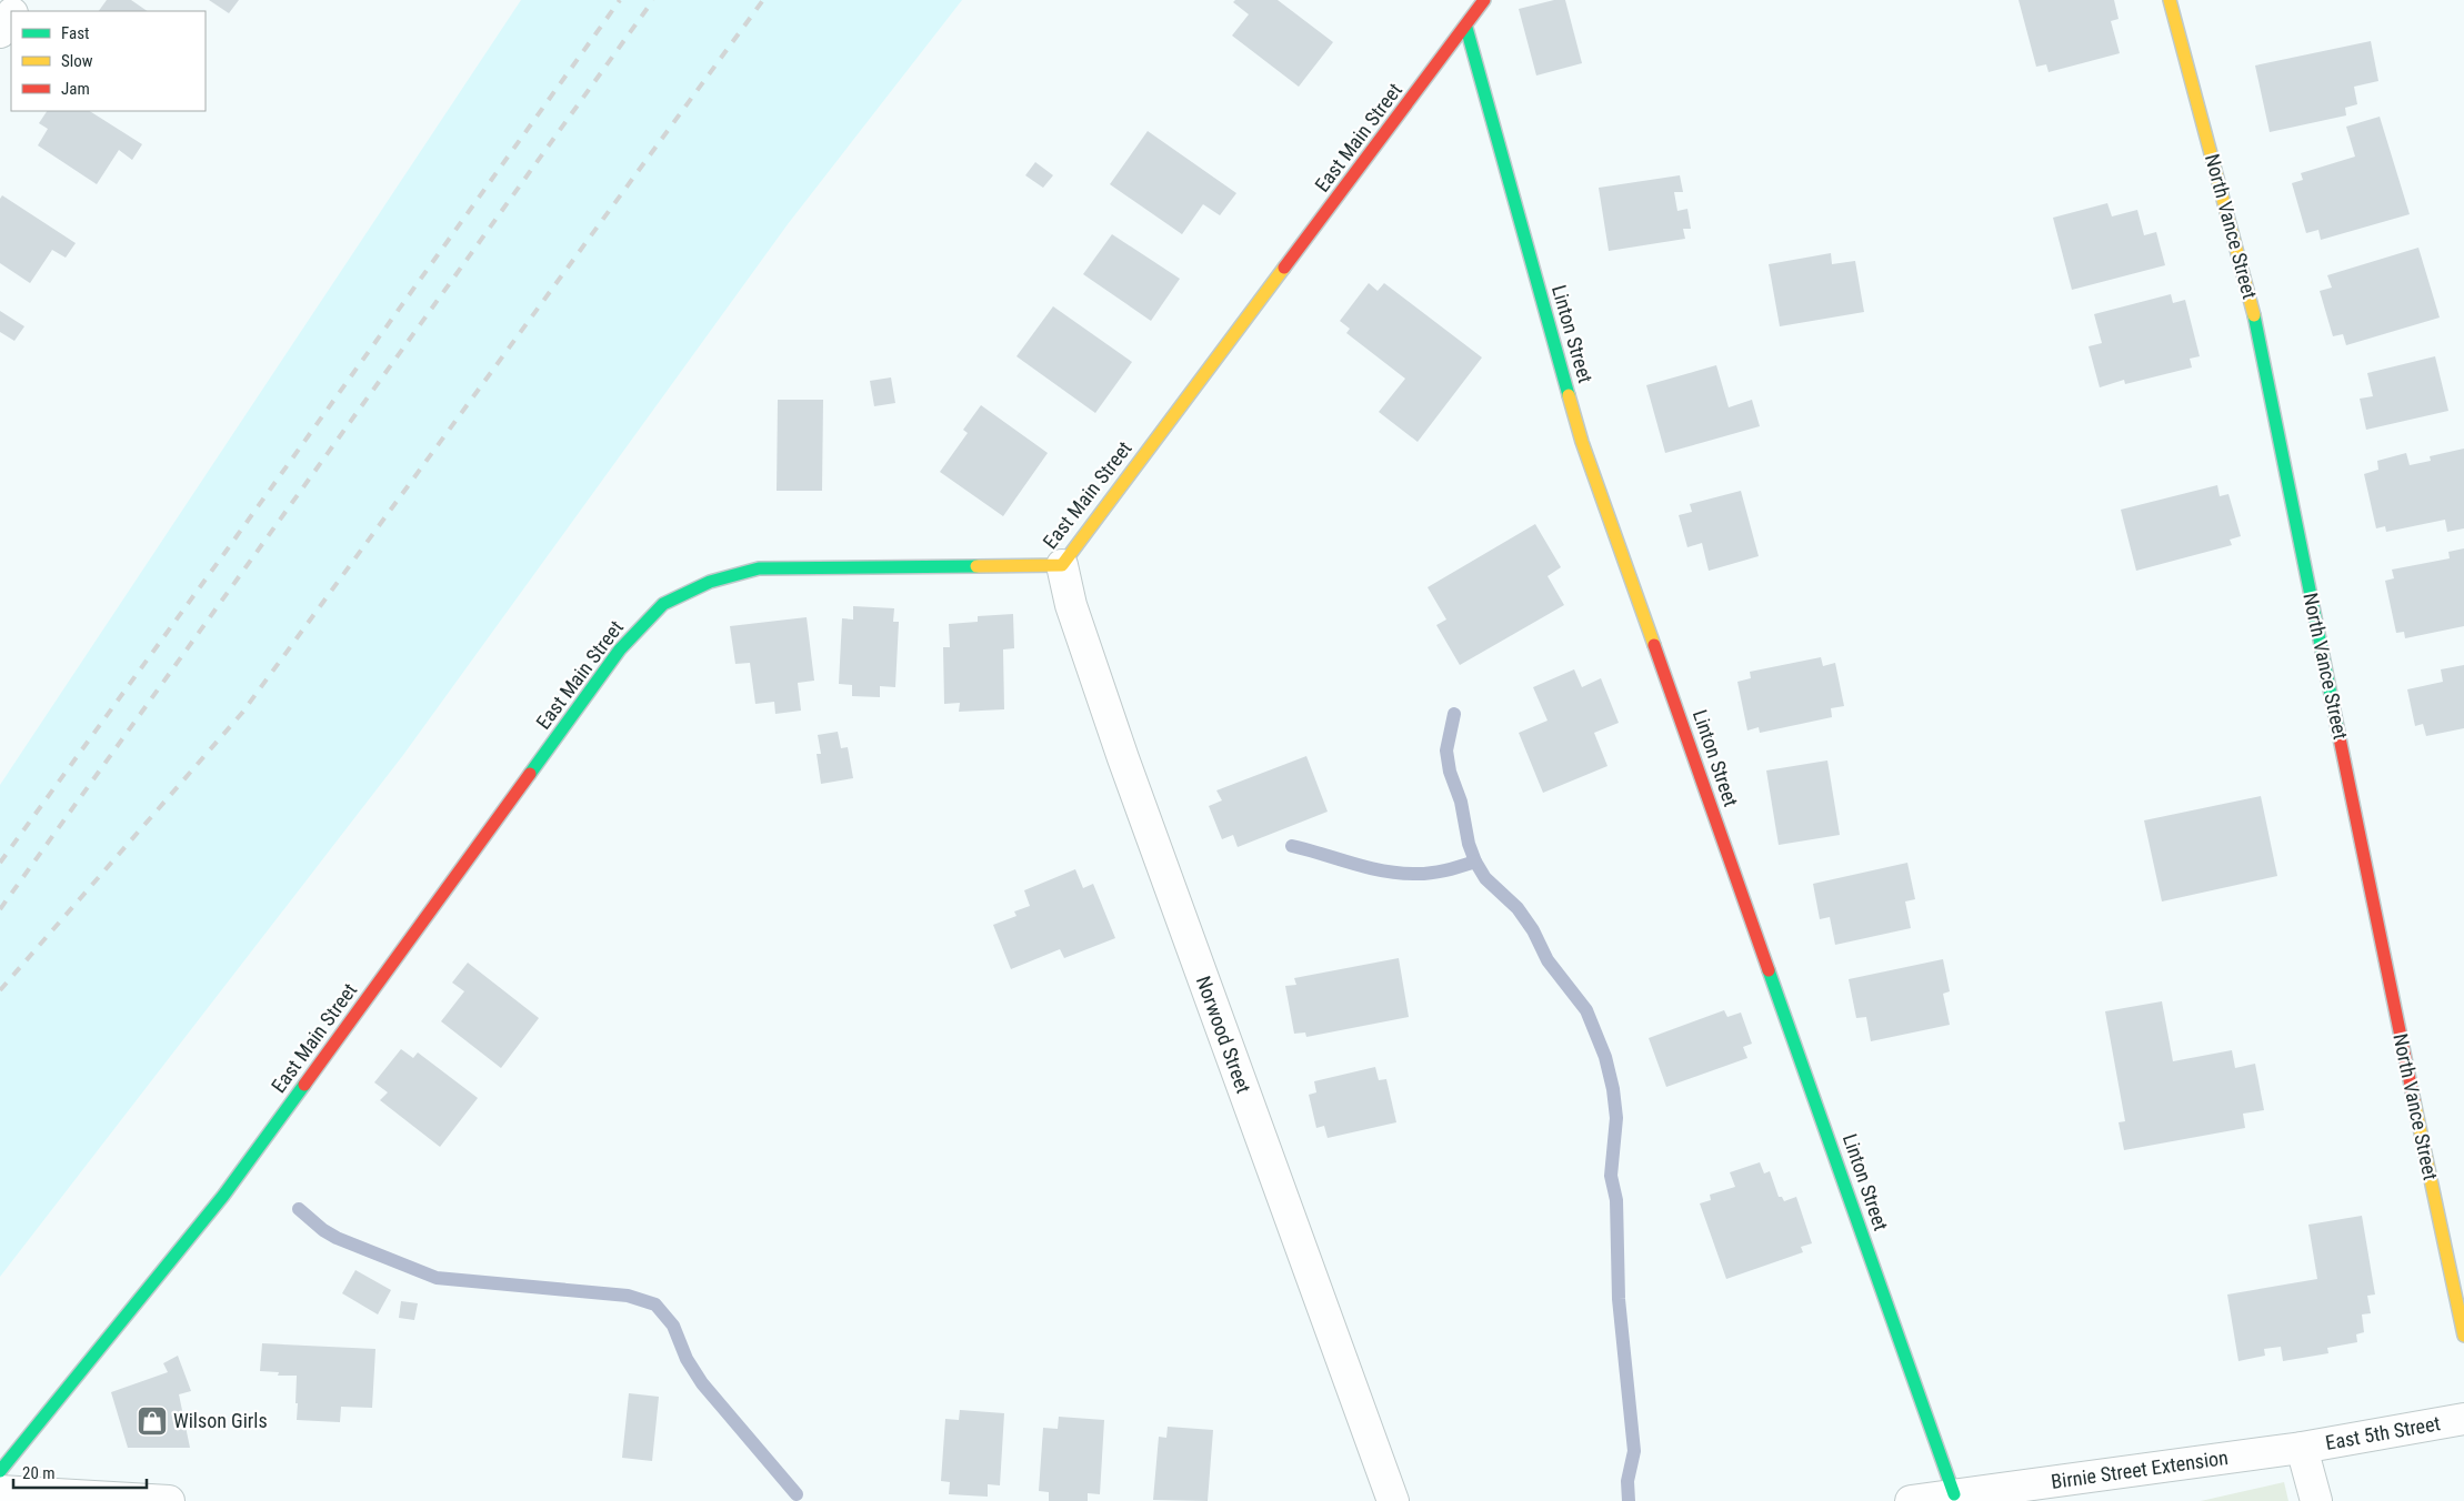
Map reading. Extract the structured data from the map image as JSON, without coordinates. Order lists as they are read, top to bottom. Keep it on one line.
{"streets":{"street":["East Main Street","North Vance Street","Linton Street","Norwood Street","East 5th Street","Birnie Street Extension"]},"crossings":[["East Main Street","Linton Street"],["East Main Street","Norwood Street"],["Linton Street","Birnie Street Extension"],["East 5th Street","Birnie Street Extension"]],"places":{"shop":["Wilson Girls"]},"legend":["Fast","Slow","Jam"],"scale_bar":"20 m"}
